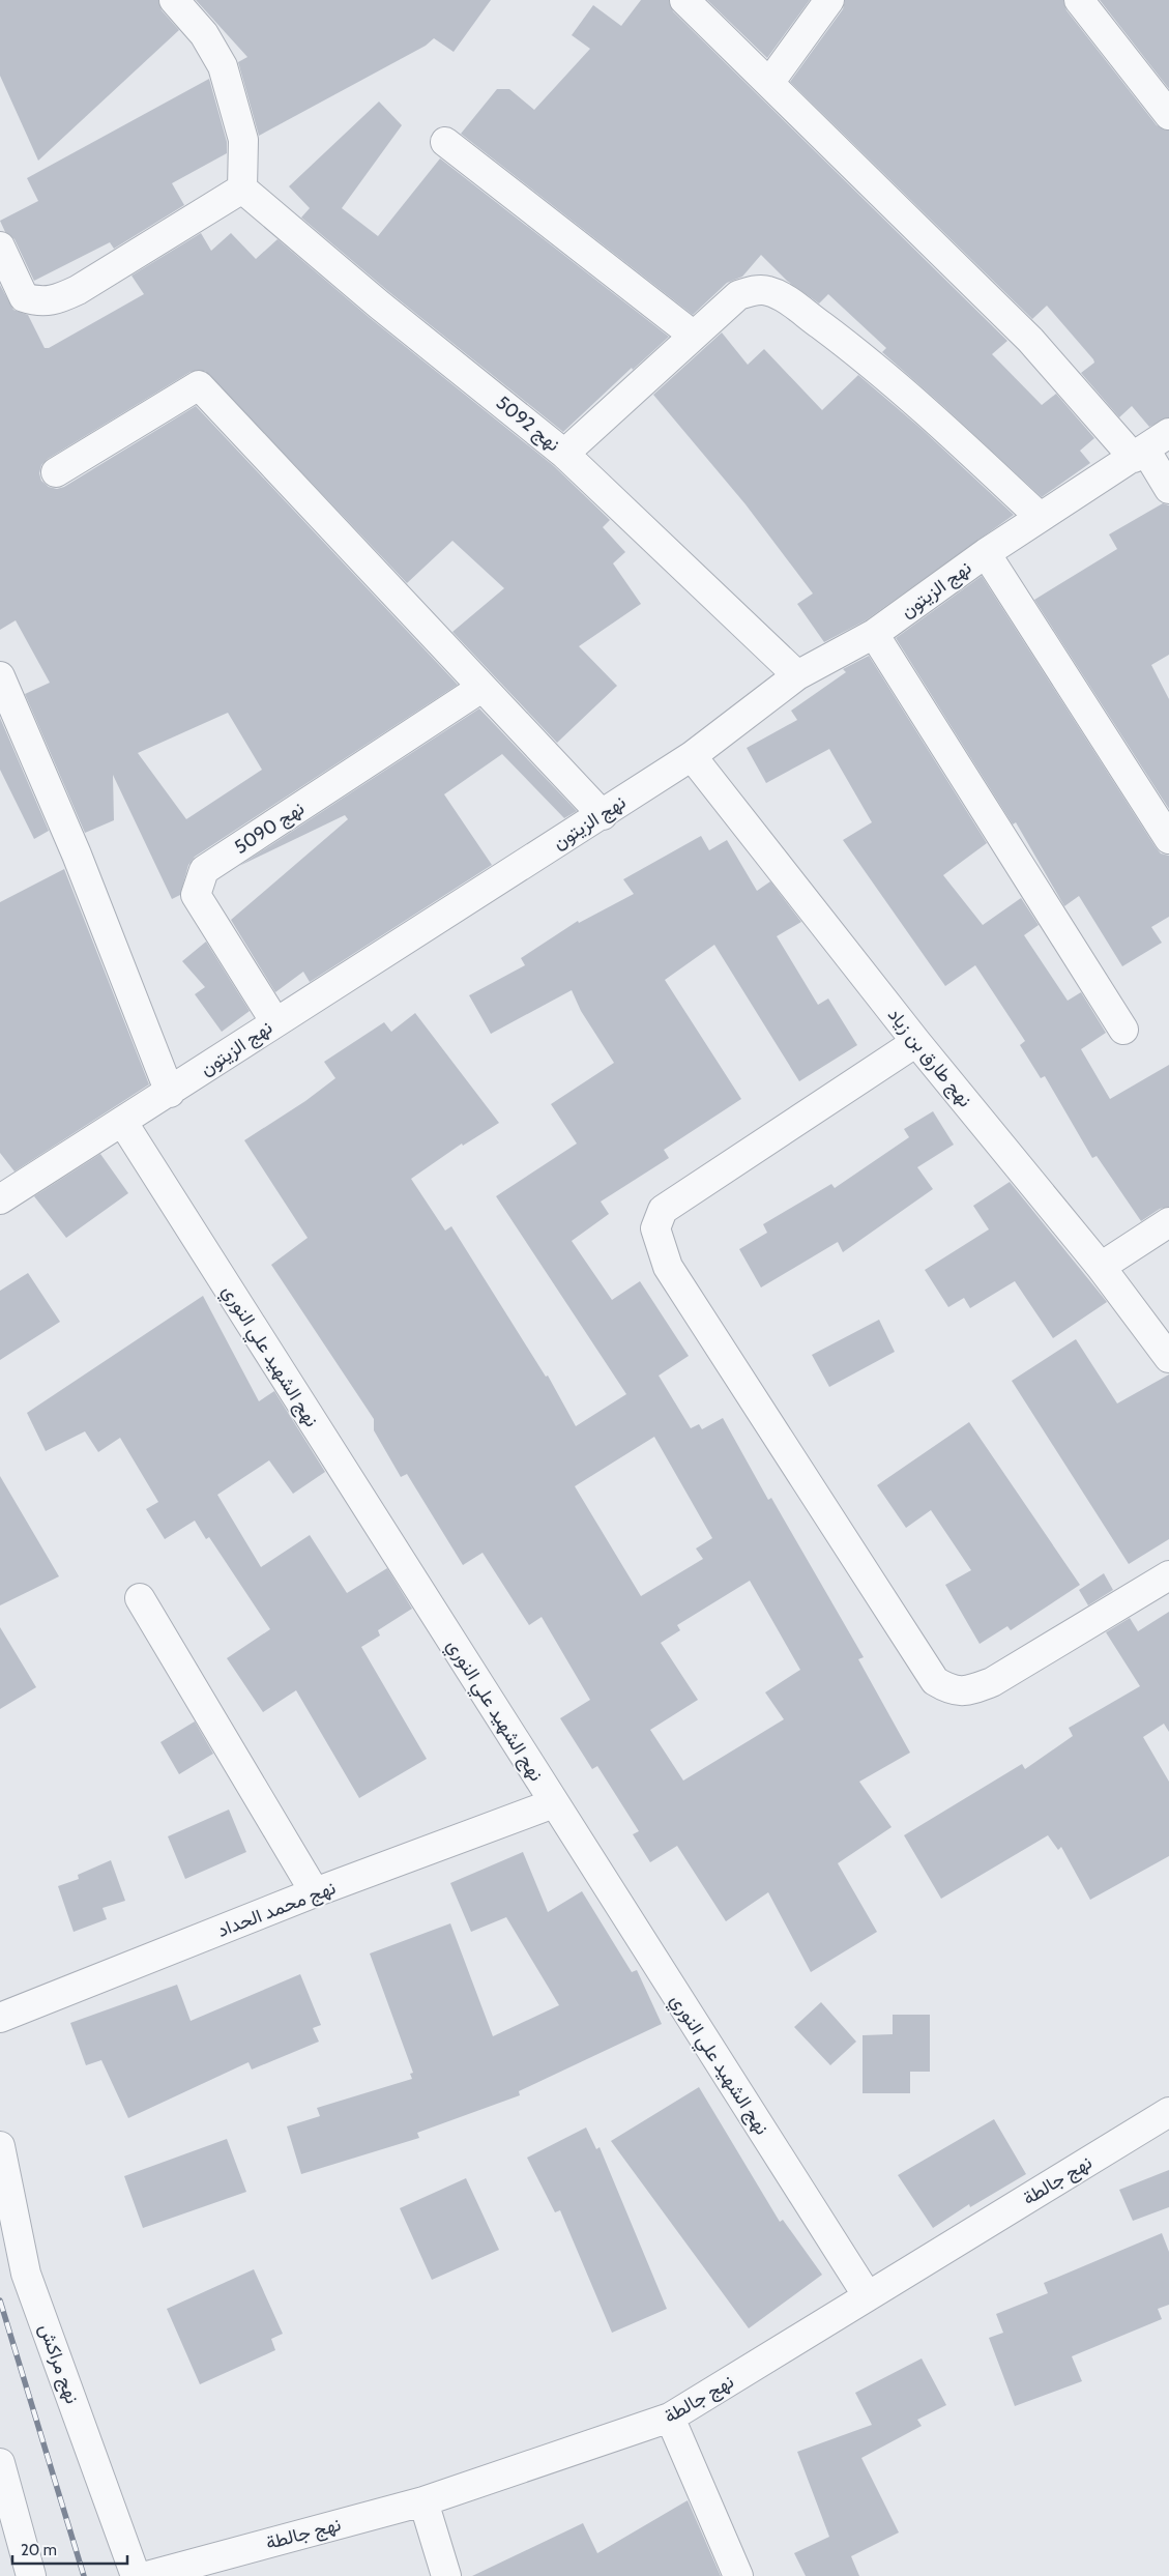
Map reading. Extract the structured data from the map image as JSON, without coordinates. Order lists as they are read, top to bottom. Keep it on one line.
{"streets":{"street":["نهج 5092","نهج الزيتون","نهج 5090","نهج طارق بن زياد","نهج الشهيد علي النوري","نهج محمد الحداد","نهج جالطة","نهج مراكش"]},"crossings":[["نهج 5092","نهج الزيتون"],["نهج الزيتون","نهج 5090"],["نهج الزيتون","نهج طارق بن زياد"],["نهج الزيتون","نهج الشهيد علي النوري"],["نهج الشهيد علي النوري","نهج محمد الحداد"],["نهج الشهيد علي النوري","نهج جالطة"]],"scale_bar":"20 m"}
